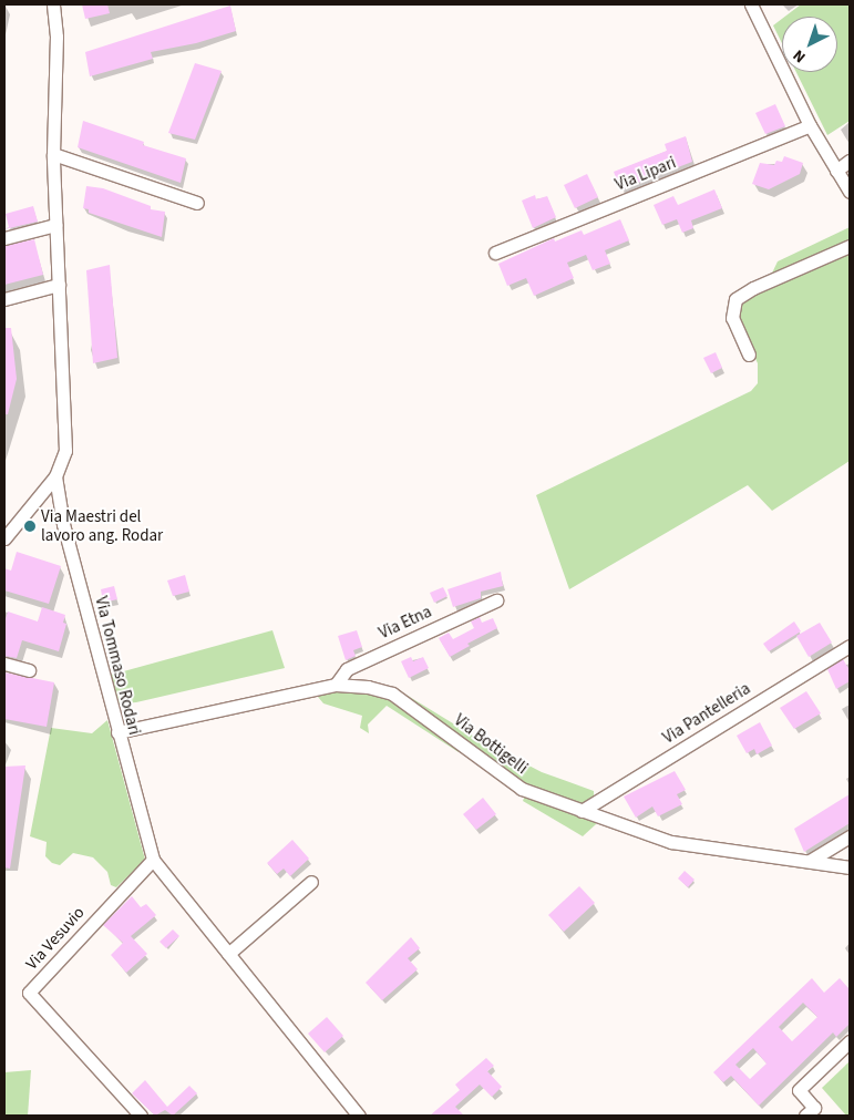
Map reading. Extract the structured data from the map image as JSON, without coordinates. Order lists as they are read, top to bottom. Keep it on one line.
{"streets":{"street":["Via Lipari","Via Etna","Via Tommaso Rodari","Via Pantelleria","Via Bottigelli","Via Vesuvio"]},"crossings":[["Via Etna","Via Bottigelli"],["Via Tommaso Rodari","Via Bottigelli"],["Via Tommaso Rodari","Via Vesuvio"],["Via Pantelleria","Via Bottigelli"]],"places":["Via Maestri del lavoro ang. Rodar"],"north":"bottom left"}
